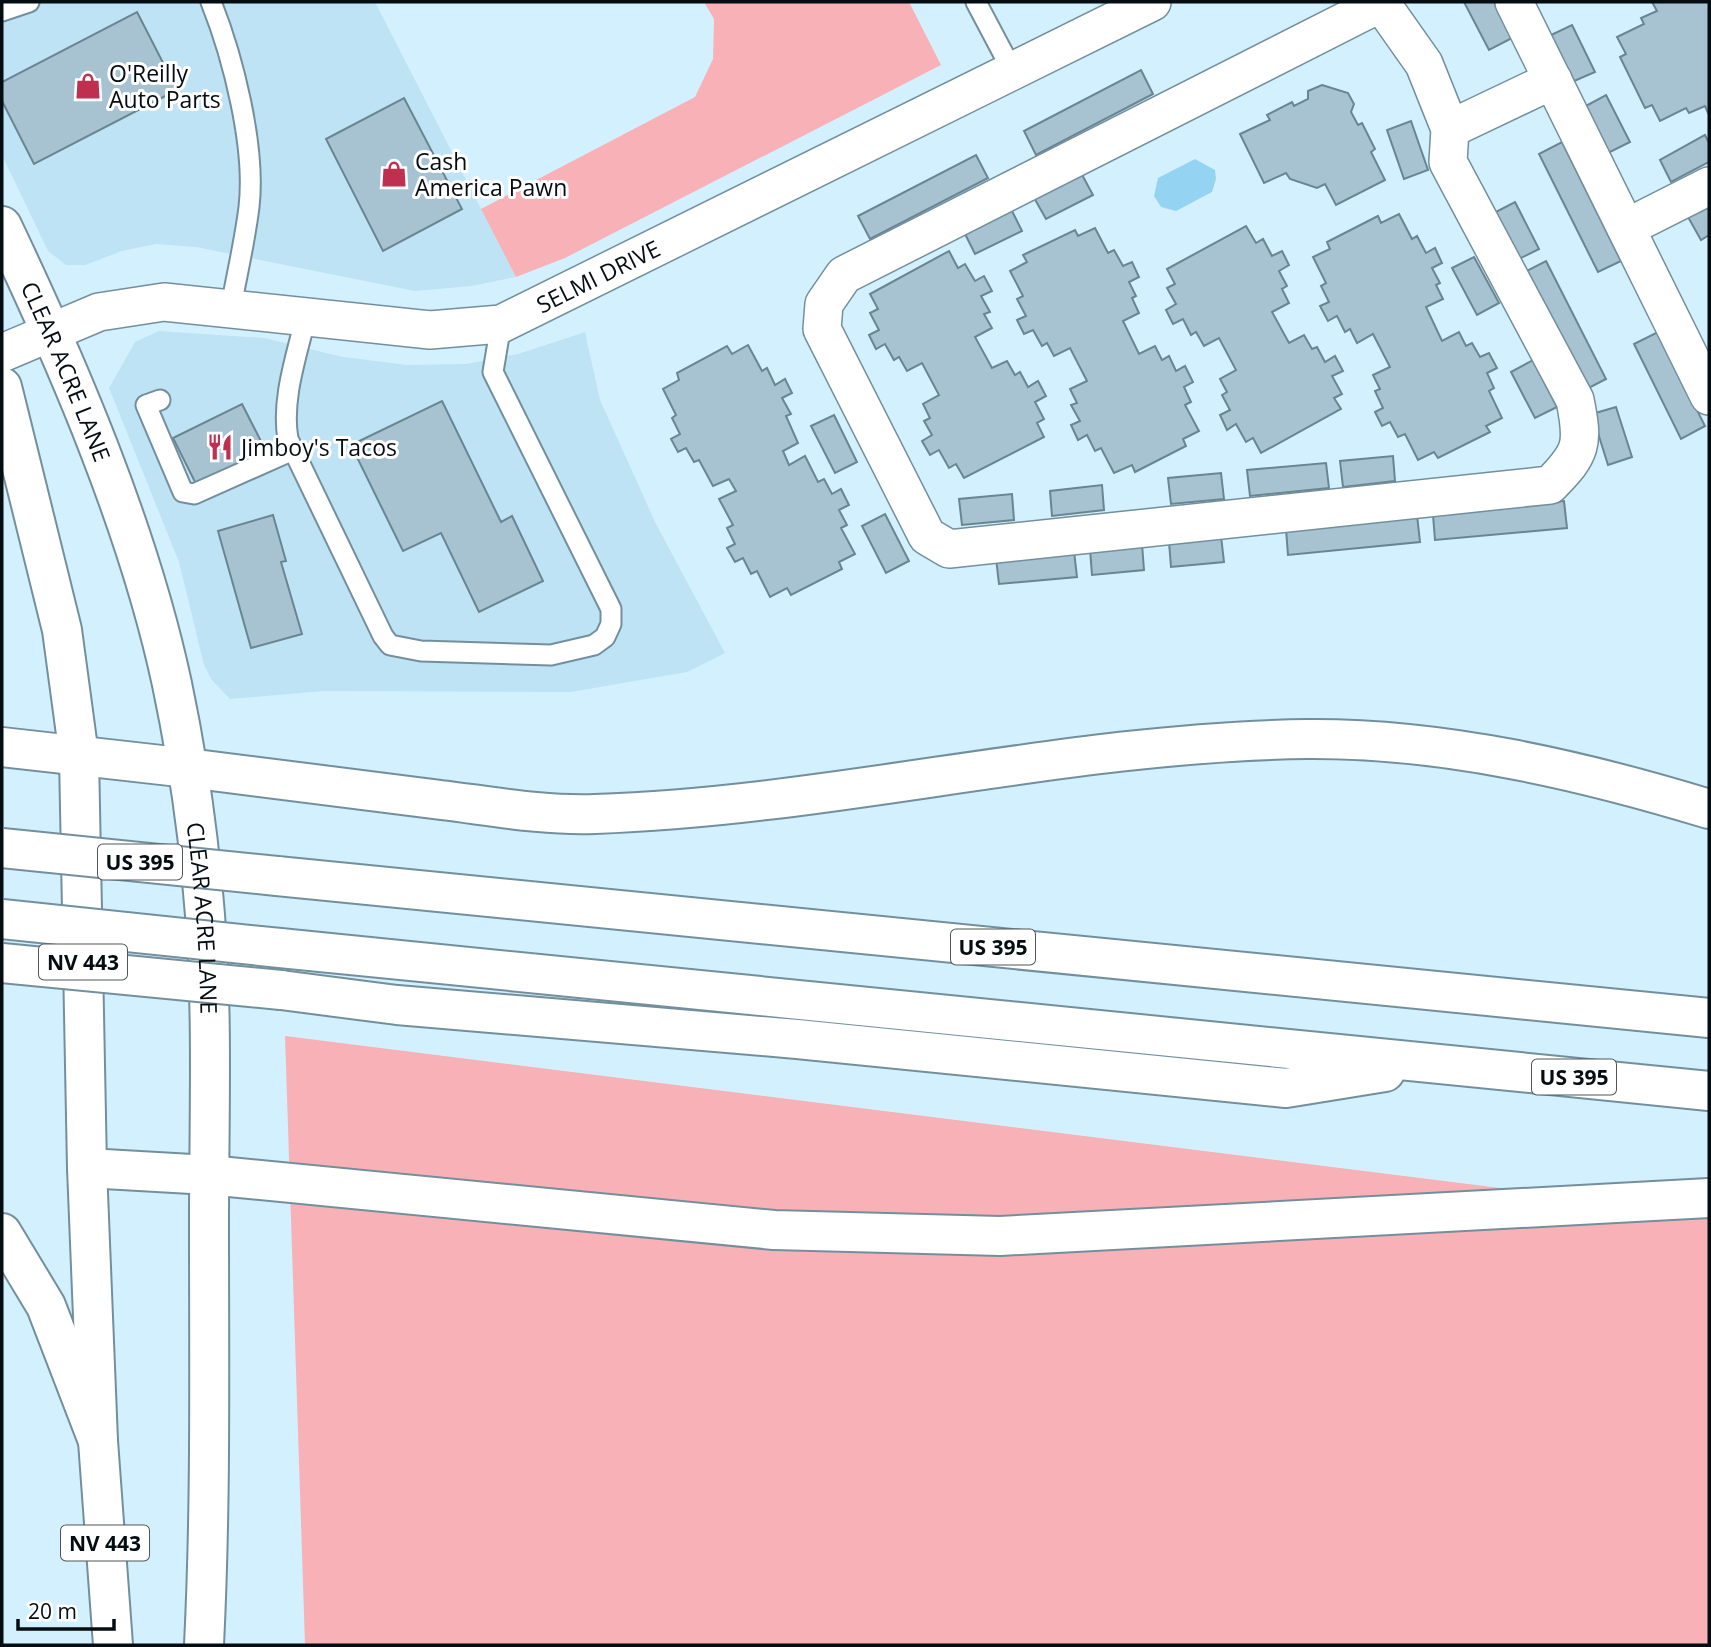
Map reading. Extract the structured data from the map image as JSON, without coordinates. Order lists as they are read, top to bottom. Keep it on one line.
{"streets":{"main road":["CLEAR ACRE LANE","US 395","NV 443"],"street":["SELMI DRIVE"]},"crossings":[["SELMI DRIVE","CLEAR ACRE LANE"]],"places":{"shop":["O'Reilly Auto Parts","Cash America Pawn"],"restaurant":["Jimboy's Tacos"]},"scale_bar":"20 m"}
